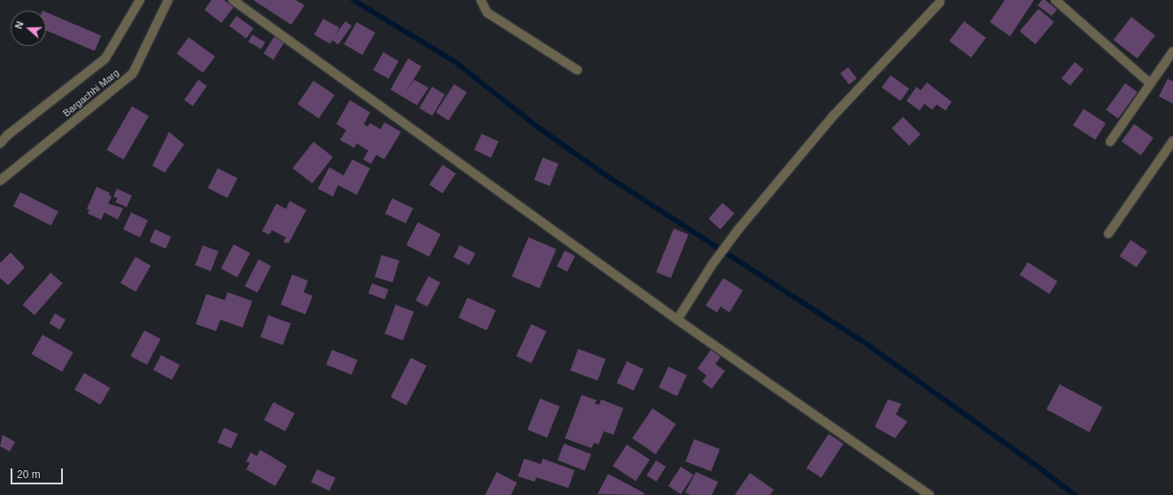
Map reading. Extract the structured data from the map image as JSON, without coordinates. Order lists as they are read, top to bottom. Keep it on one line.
{"streets":{"street":["Bargachhi Marg"]},"scale_bar":"20 m","north":"left"}
